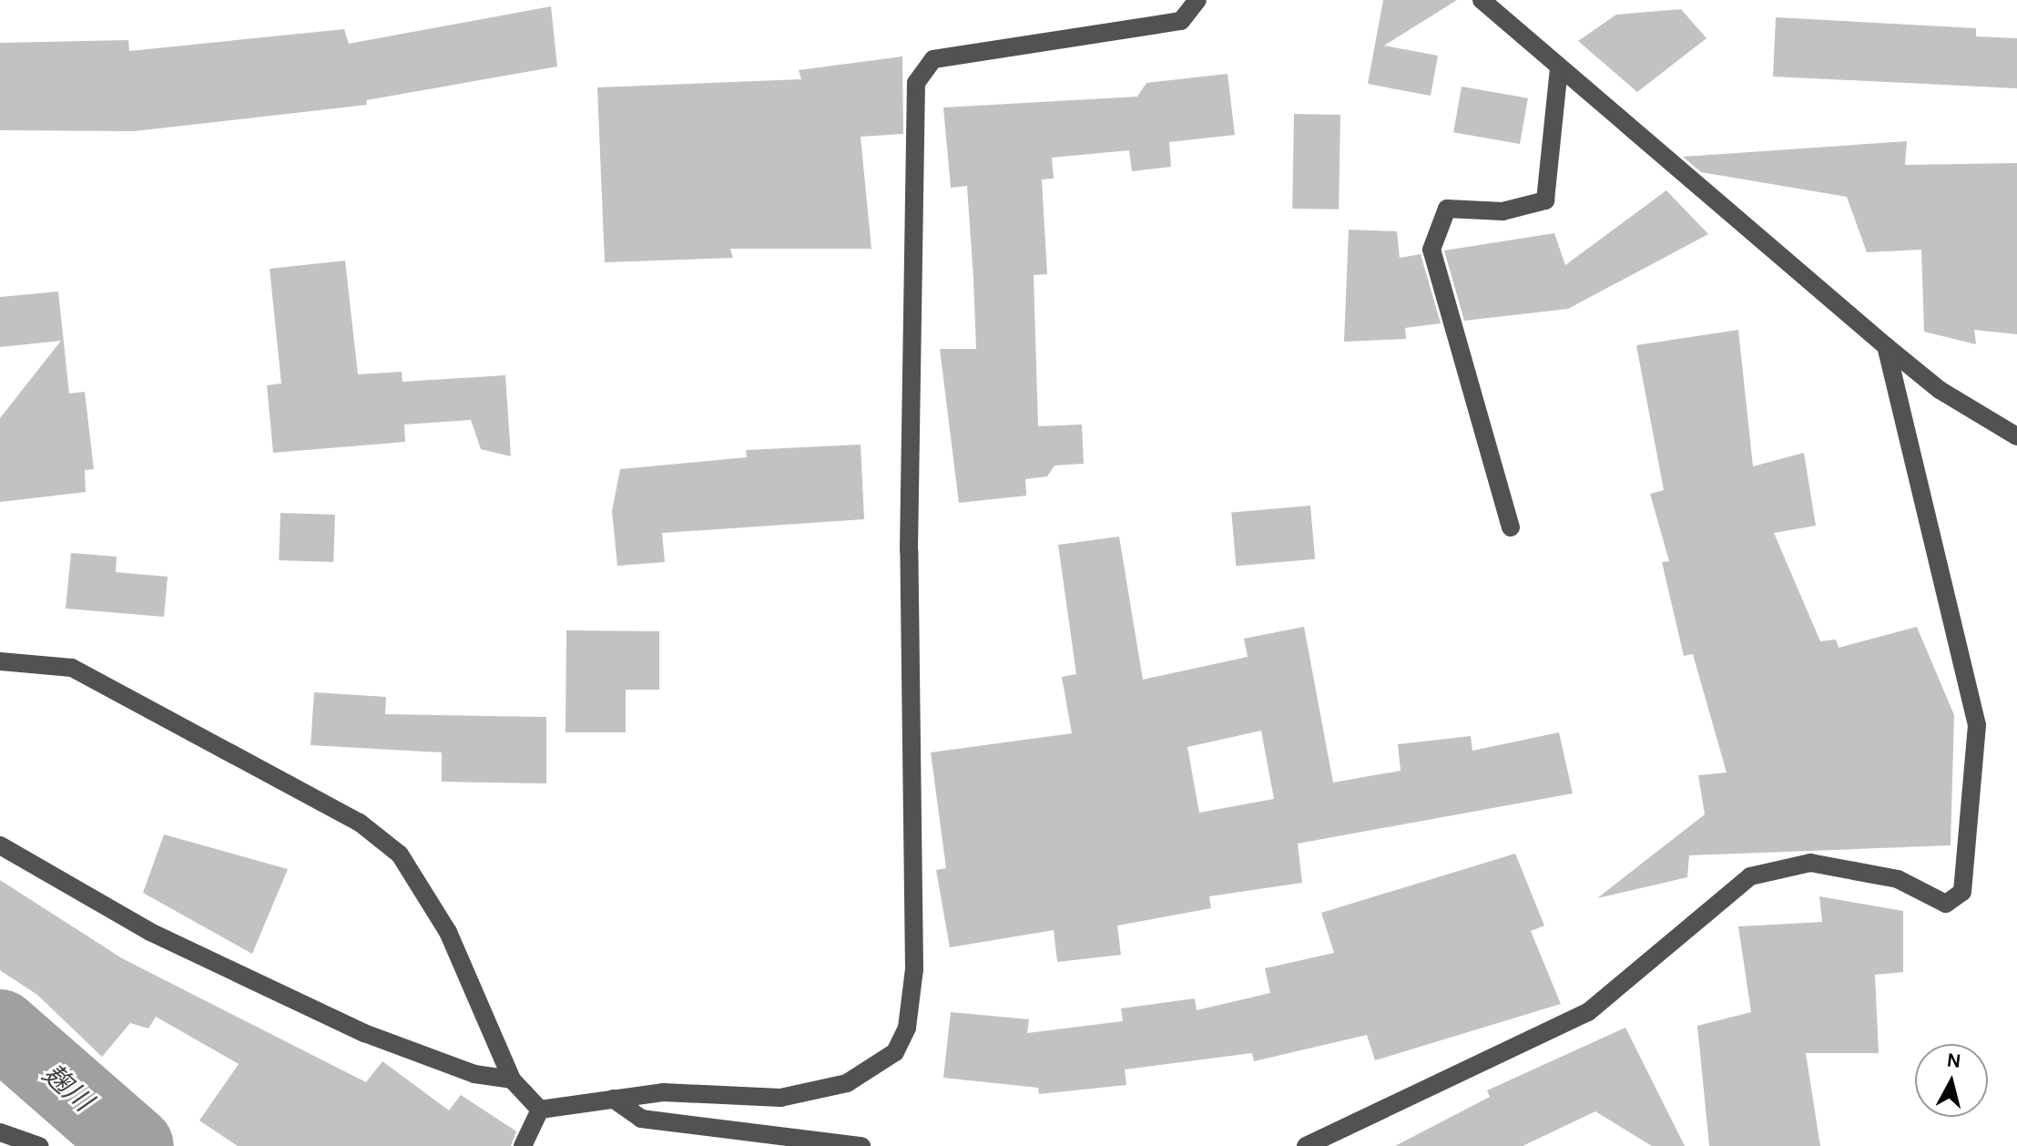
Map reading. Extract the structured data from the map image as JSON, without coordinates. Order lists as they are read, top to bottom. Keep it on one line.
{"water":["麹川"],"north":"top"}
